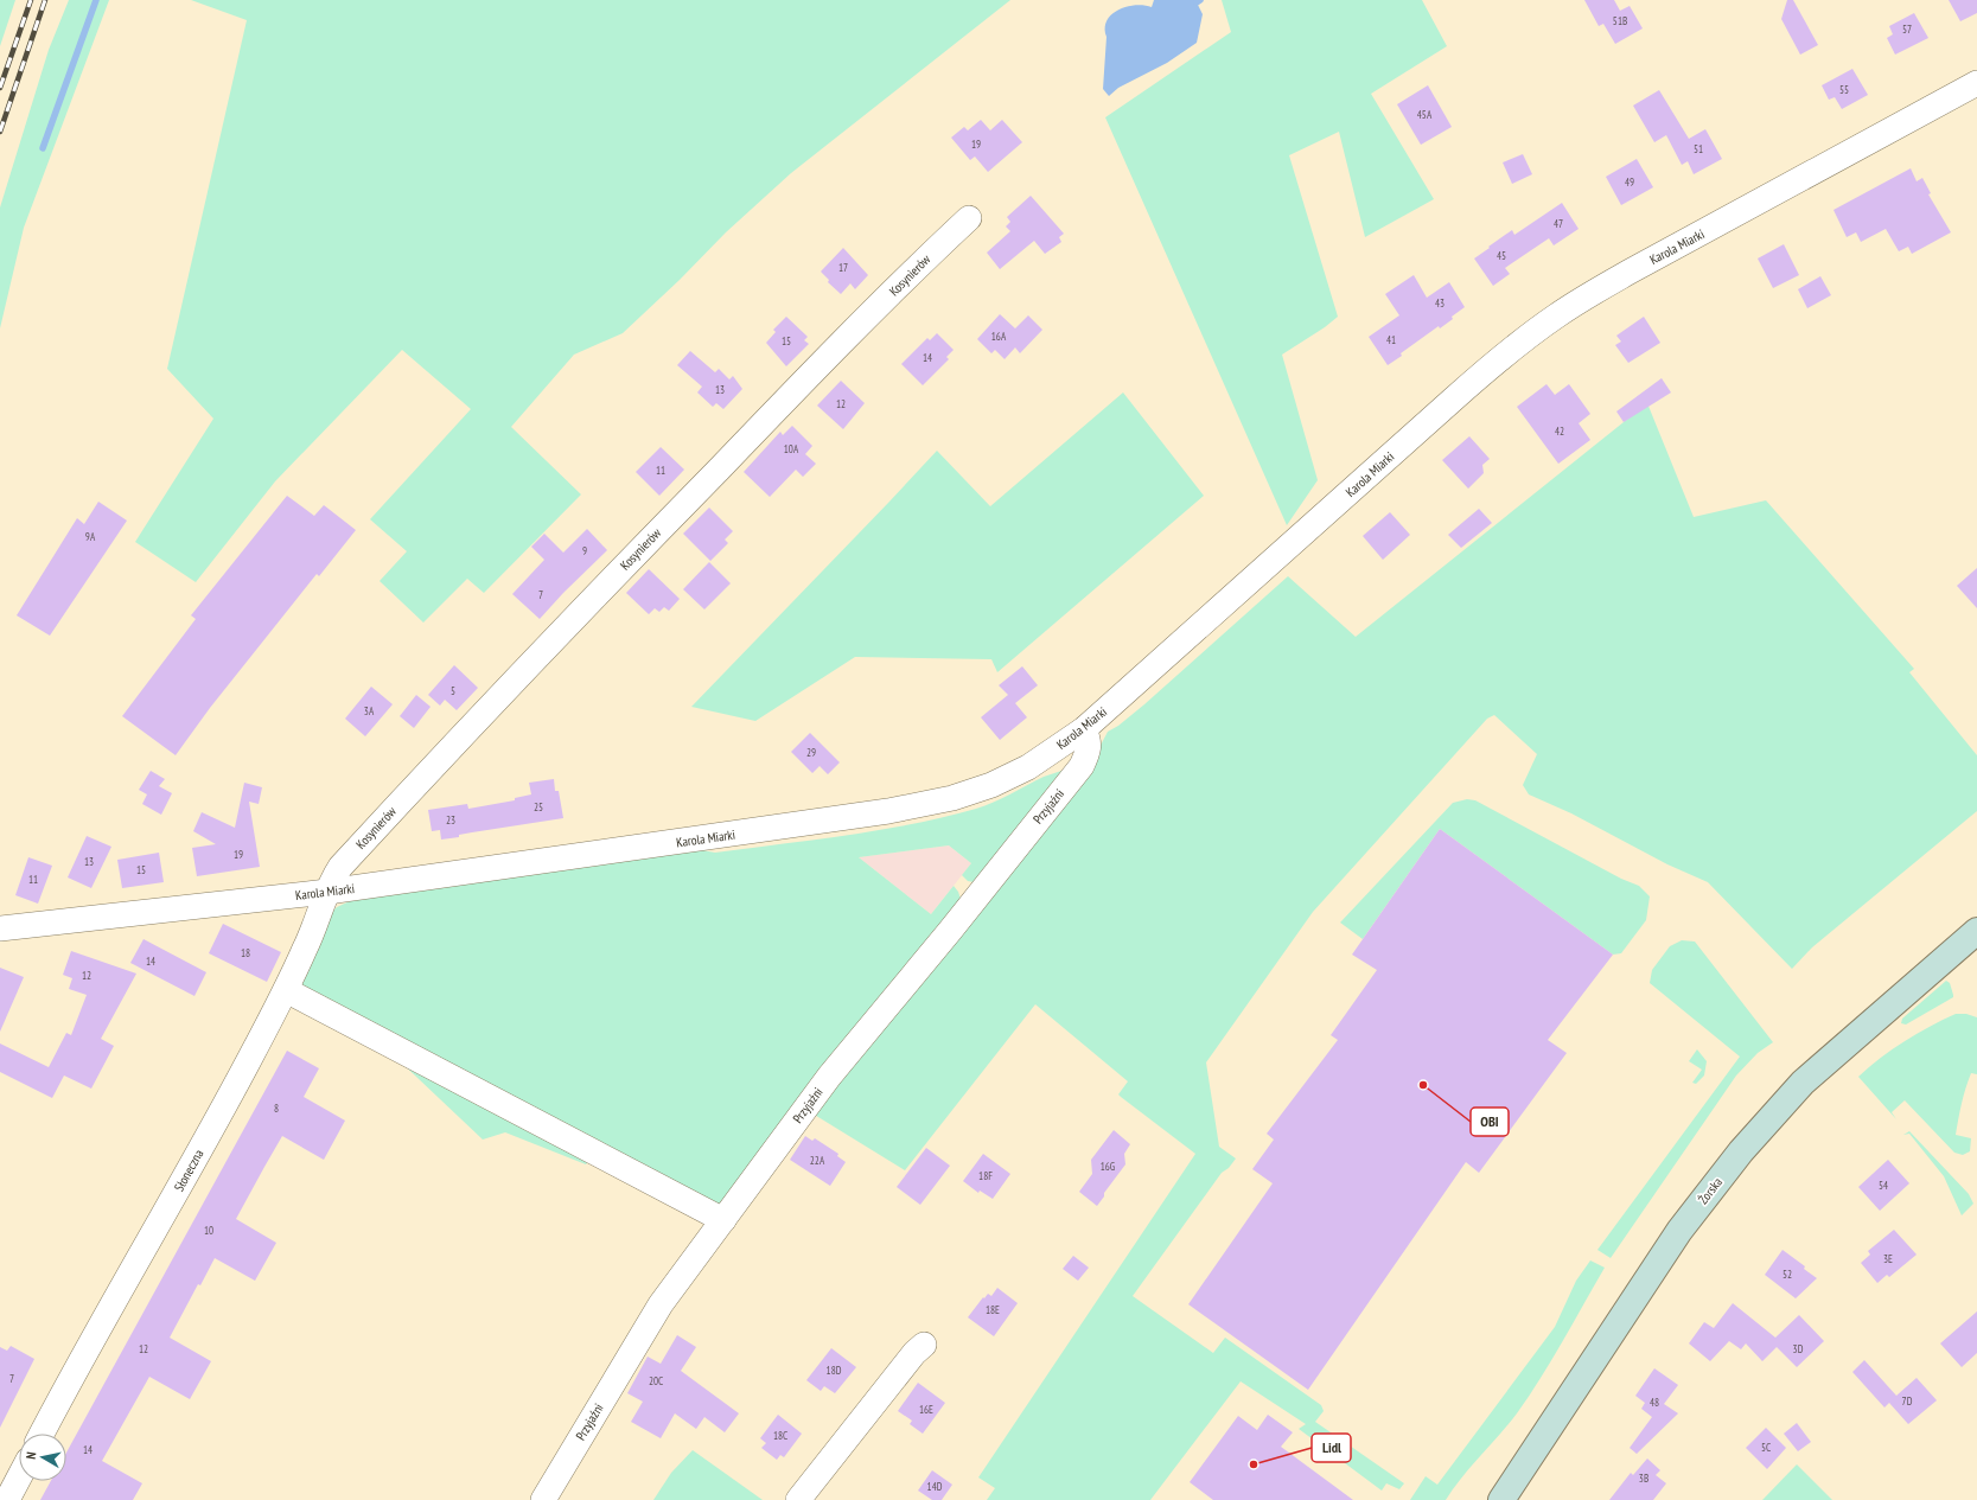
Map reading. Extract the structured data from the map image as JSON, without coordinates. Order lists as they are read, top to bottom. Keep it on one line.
{"streets":{"main road":["Żorska"],"street":["Karola Miarki","Kosynierów","Przyjaźni","Słoneczna"]},"crossings":[["Karola Miarki","Kosynierów"],["Karola Miarki","Przyjaźni"],["Karola Miarki","Słoneczna"],["Kosynierów","Słoneczna"]],"places":["OBI","Lidl"],"house_numbers":["51B","57","55","45A","19","51","49","47","45","17","43","16A","41","15","14","13","12","42","10A","11","9A","9","7","5","3A","29","25","23","19","13","15","11","18","14","12","8","22A","16G","18F","54","10","3E","52","18E","12","3D","18D","7","20C","7D","48","16E","18C","5C","14","3B","14D"],"north":"left"}
